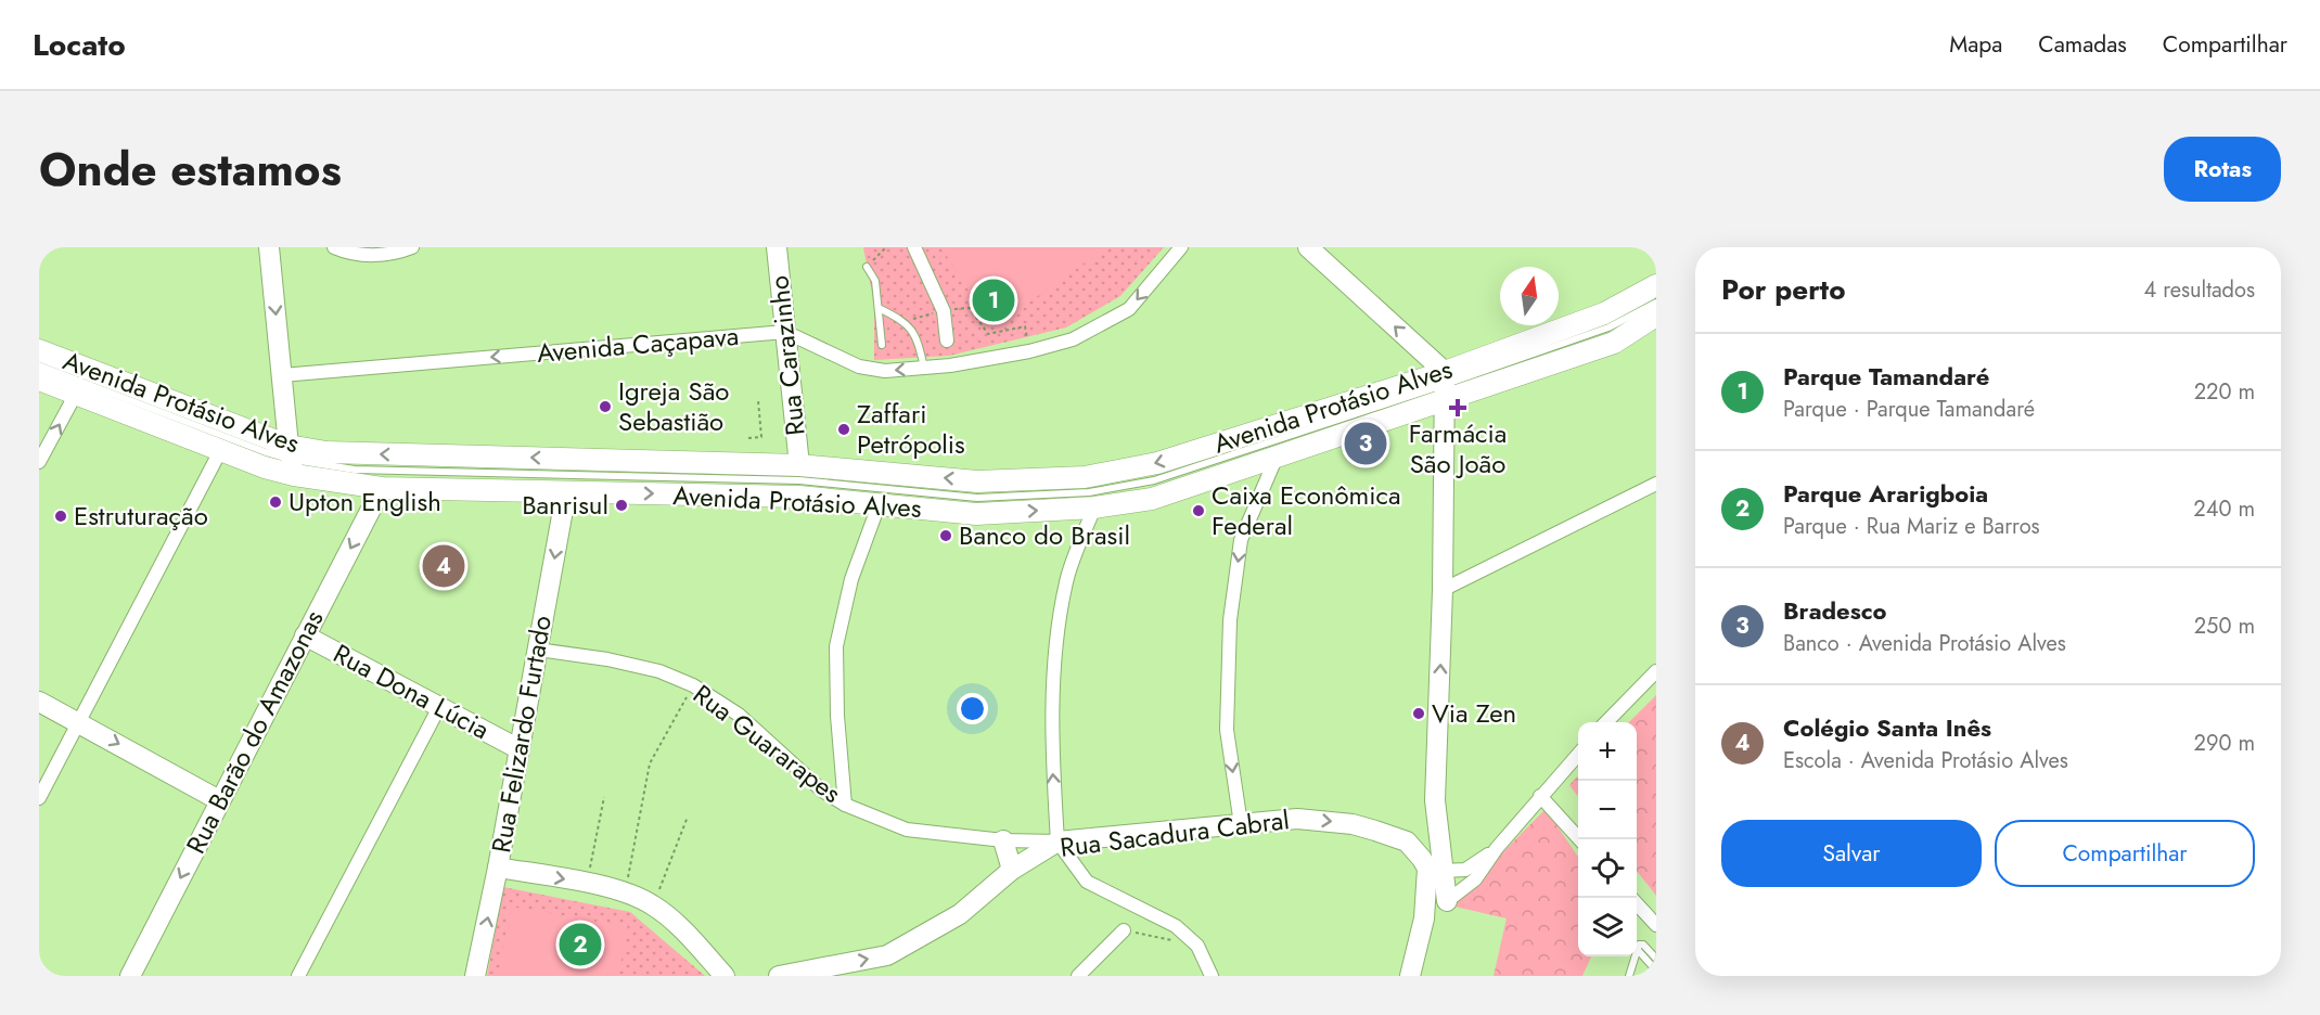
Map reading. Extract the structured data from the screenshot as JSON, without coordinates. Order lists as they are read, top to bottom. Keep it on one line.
{"streets":{"main road":["Avenida Protásio Alves"],"street":["Avenida Caçapava","Rua Carazinho","Rua Dona Lúcia","Rua Barão do Amazonas","Rua Felizardo Furtado","Rua Guararapes","Rua Sacadura Cabral"]},"crossings":[["Avenida Caçapava","Rua Carazinho"],["Rua Carazinho","Avenida Protásio Alves"],["Avenida Protásio Alves","Rua Barão do Amazonas"],["Avenida Protásio Alves","Rua Felizardo Furtado"],["Rua Dona Lúcia","Rua Barão do Amazonas"],["Rua Dona Lúcia","Rua Felizardo Furtado"],["Rua Felizardo Furtado","Rua Guararapes"],["Rua Guararapes","Rua Sacadura Cabral"]],"one_way":["Avenida Caçapava","Rua Sacadura Cabral"],"places":{"other":["Igreja São Sebastião","Zaffari Petrópolis","Upton English","Banrisul","Caixa Econômica Federal","Estruturação","Banco do Brasil","Via Zen"],"health":["Farmácia São João"]},"north":"top","page":{"header":"Locato","nav":["Mapa","Camadas","Compartilhar"],"title":"Onde estamos","buttons":["Rotas",["Salvar","Compartilhar"]],"heading":["Por perto","4 resultados"],"pins":["1","3","4","2"],"list":[{"mark":"1","name":"Parque Tamandaré","note":"Parque · Parque Tamandaré","value":"220 m"},{"mark":"2","name":"Parque Ararigboia","note":"Parque · Rua Mariz e Barros","value":"240 m"},{"mark":"3","name":"Bradesco","note":"Banco · Avenida Protásio Alves","value":"250 m"},{"mark":"4","name":"Colégio Santa Inês","note":"Escola · Avenida Protásio Alves","value":"290 m"}],"map_buttons":["+","−"]}}
